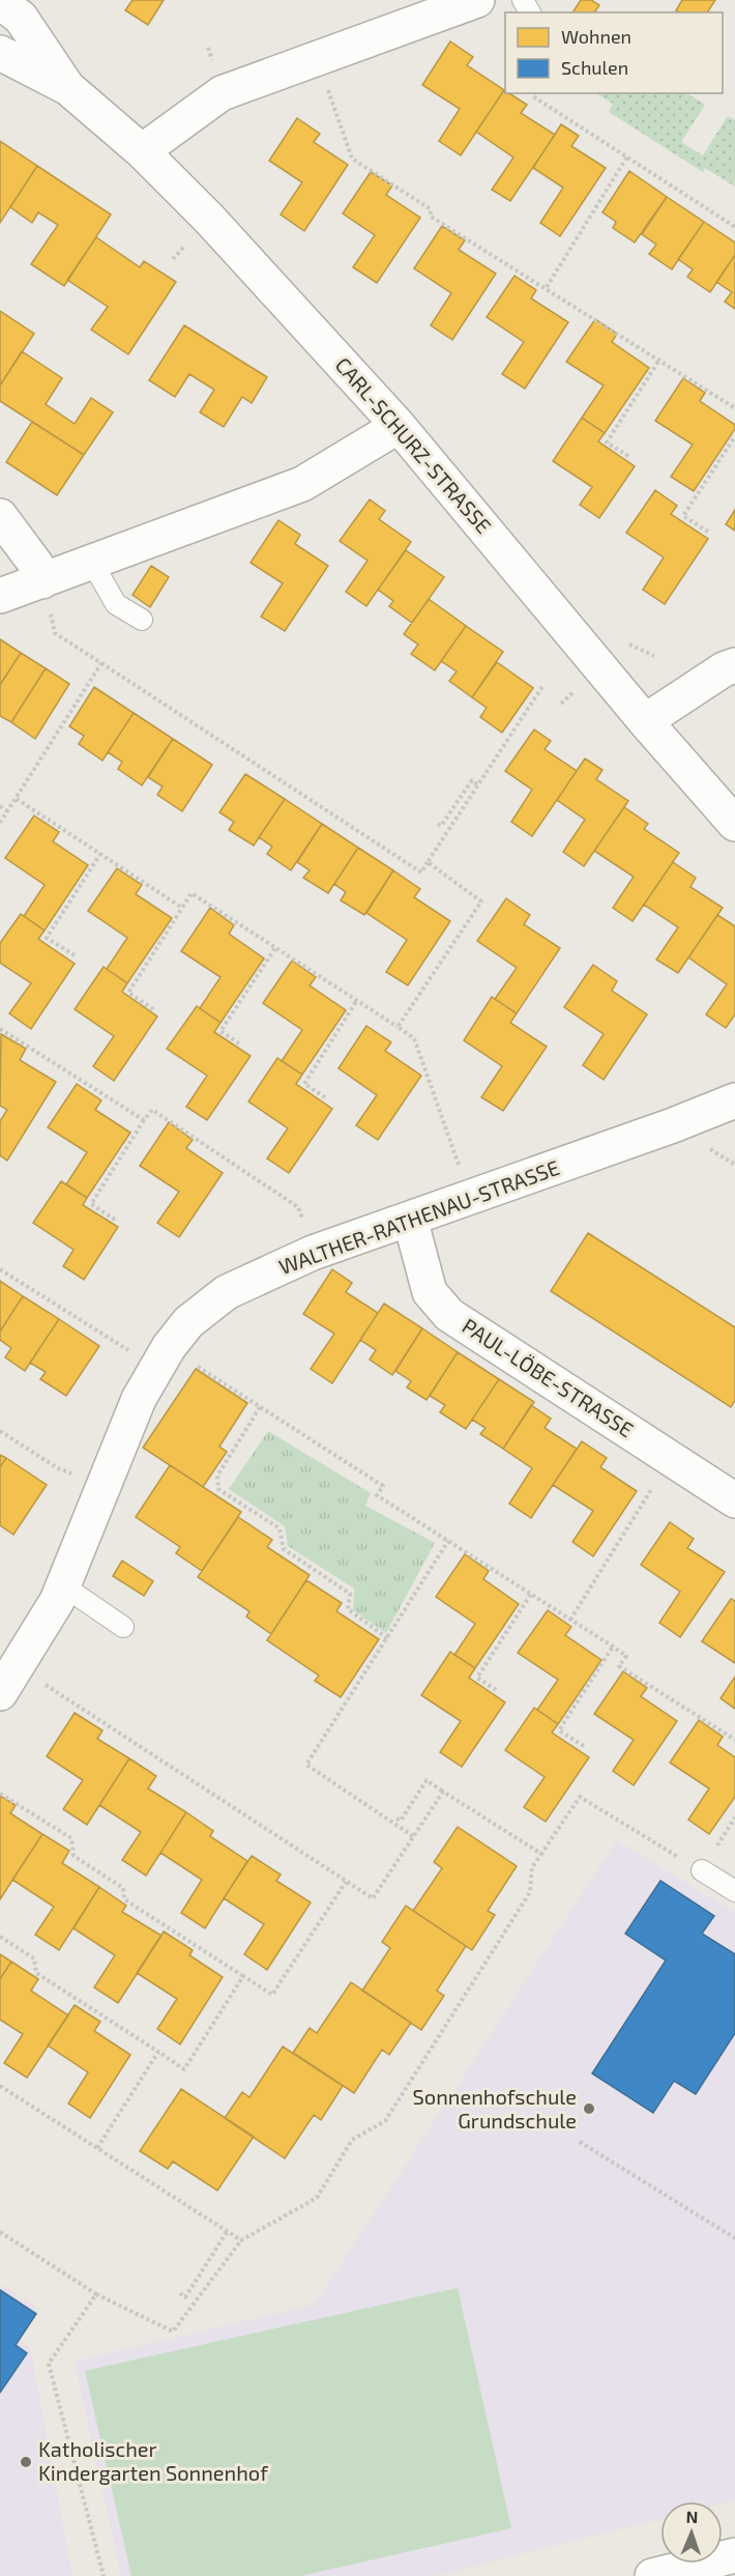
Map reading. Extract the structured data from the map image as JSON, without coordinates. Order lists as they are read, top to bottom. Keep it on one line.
{"streets":{"street":["CARL-SCHURZ-STRASSE","WALTHER-RATHENAU-STRASSE","PAUL-LÖBE-STRASSE"]},"crossings":[["WALTHER-RATHENAU-STRASSE","PAUL-LÖBE-STRASSE"]],"places":["Sonnenhofschule Grundschule","Katholischer Kindergarten Sonnenhof"],"legend":["Wohnen","Schulen"],"north":"top"}
